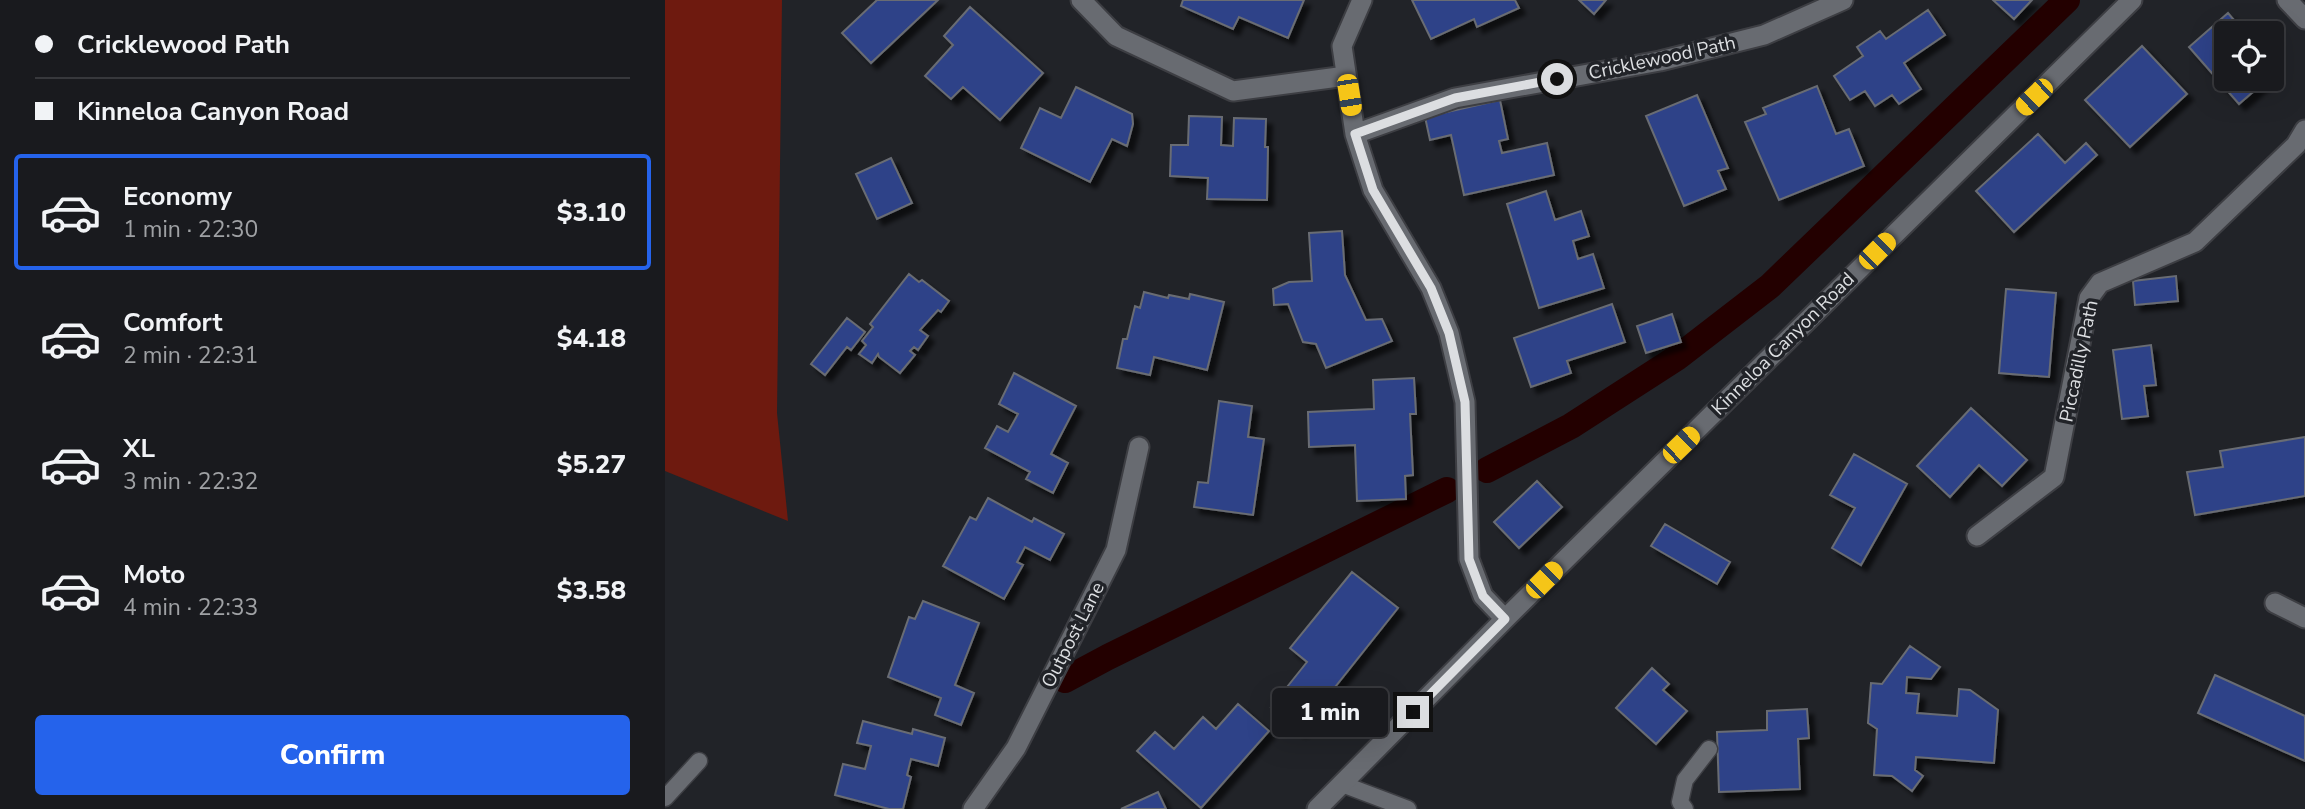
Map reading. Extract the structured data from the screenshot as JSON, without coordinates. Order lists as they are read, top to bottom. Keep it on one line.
{"streets":{"street":["Cricklewood Path","Kinneloa Canyon Road","Piccadilly Path","Outpost Lane"]},"page":{"banner":["Cricklewood Path","Kinneloa Canyon Road"],"list":[{"name":"Economy","note":"1 min · 22:30","value":"$3.10"},{"name":"Comfort","note":"2 min · 22:31","value":"$4.18"},{"name":"XL","note":"3 min · 22:32","value":"$5.27"},{"name":"Moto","note":"4 min · 22:33","value":"$3.58"}],"bubble":"1 min","buttons":"Confirm"}}
